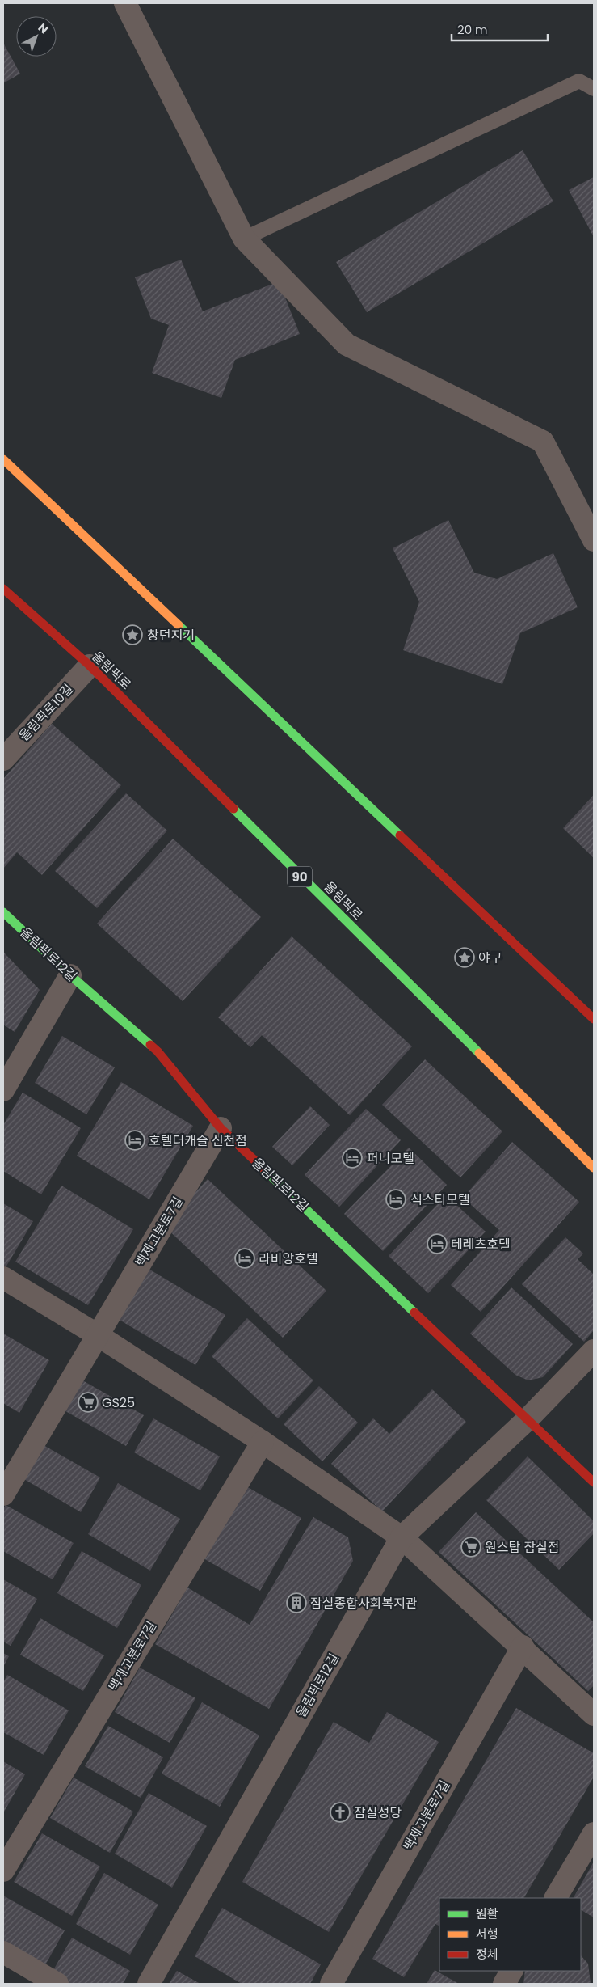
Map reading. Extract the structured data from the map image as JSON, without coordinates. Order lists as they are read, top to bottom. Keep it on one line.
{"streets":{"main road":["올림픽로","90","올림픽로12길"],"street":["올림픽로10길","백제고분로7길"]},"crossings":[["올림픽로","올림픽로10길"],["올림픽로12길","백제고분로7길"]],"places":{"place":["창던지기","야구"],"hotel":["호텔더캐슬 신천점","퍼니모텔","식스티모텔","테레츠호텔","라비앙호텔"],"supermarket":["GS25","원스탑 잠실점"],"building":["잠실종합사회복지관"],"church":["잠실성당"]},"legend":["원활","서행","정체"],"scale_bar":"20 m","north":"top right"}
